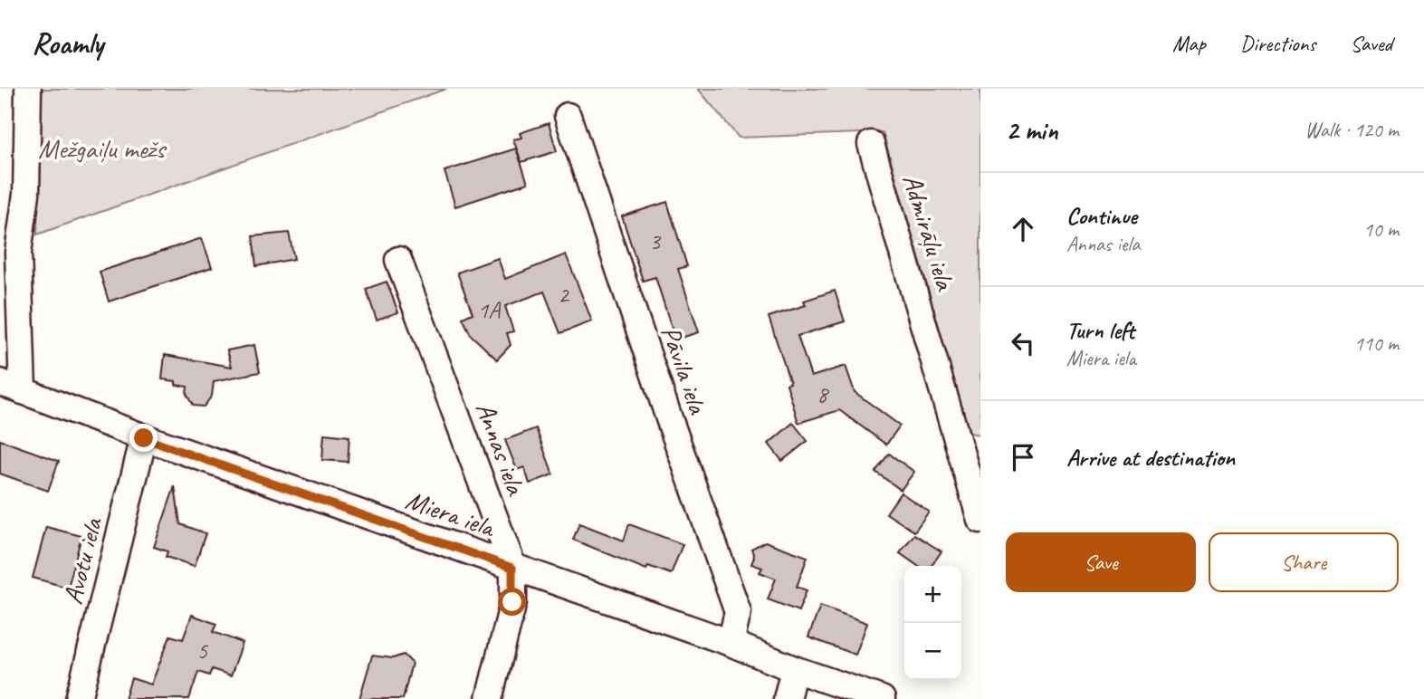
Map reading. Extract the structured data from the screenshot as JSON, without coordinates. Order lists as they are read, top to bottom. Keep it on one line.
{"streets":{"street":["Admirāļu iela","Pāvila iela","Annas iela","Miera iela","Avotu iela"]},"crossings":[["Pāvila iela","Miera iela"],["Annas iela","Miera iela"],["Miera iela","Avotu iela"]],"parks":["Mežgaiļu mežs"],"house_numbers":["3","2","1A","8","5"],"page":{"header":"Roamly","nav":["Map","Directions","Saved"],"heading":["2 min","Walk · 120 m"],"list":[["Continue","Annas iela","10 m"],["Turn left","Miera iela","110 m"],"Arrive at destination"],"buttons":["Save","Share"],"map_buttons":["+","−"]}}
